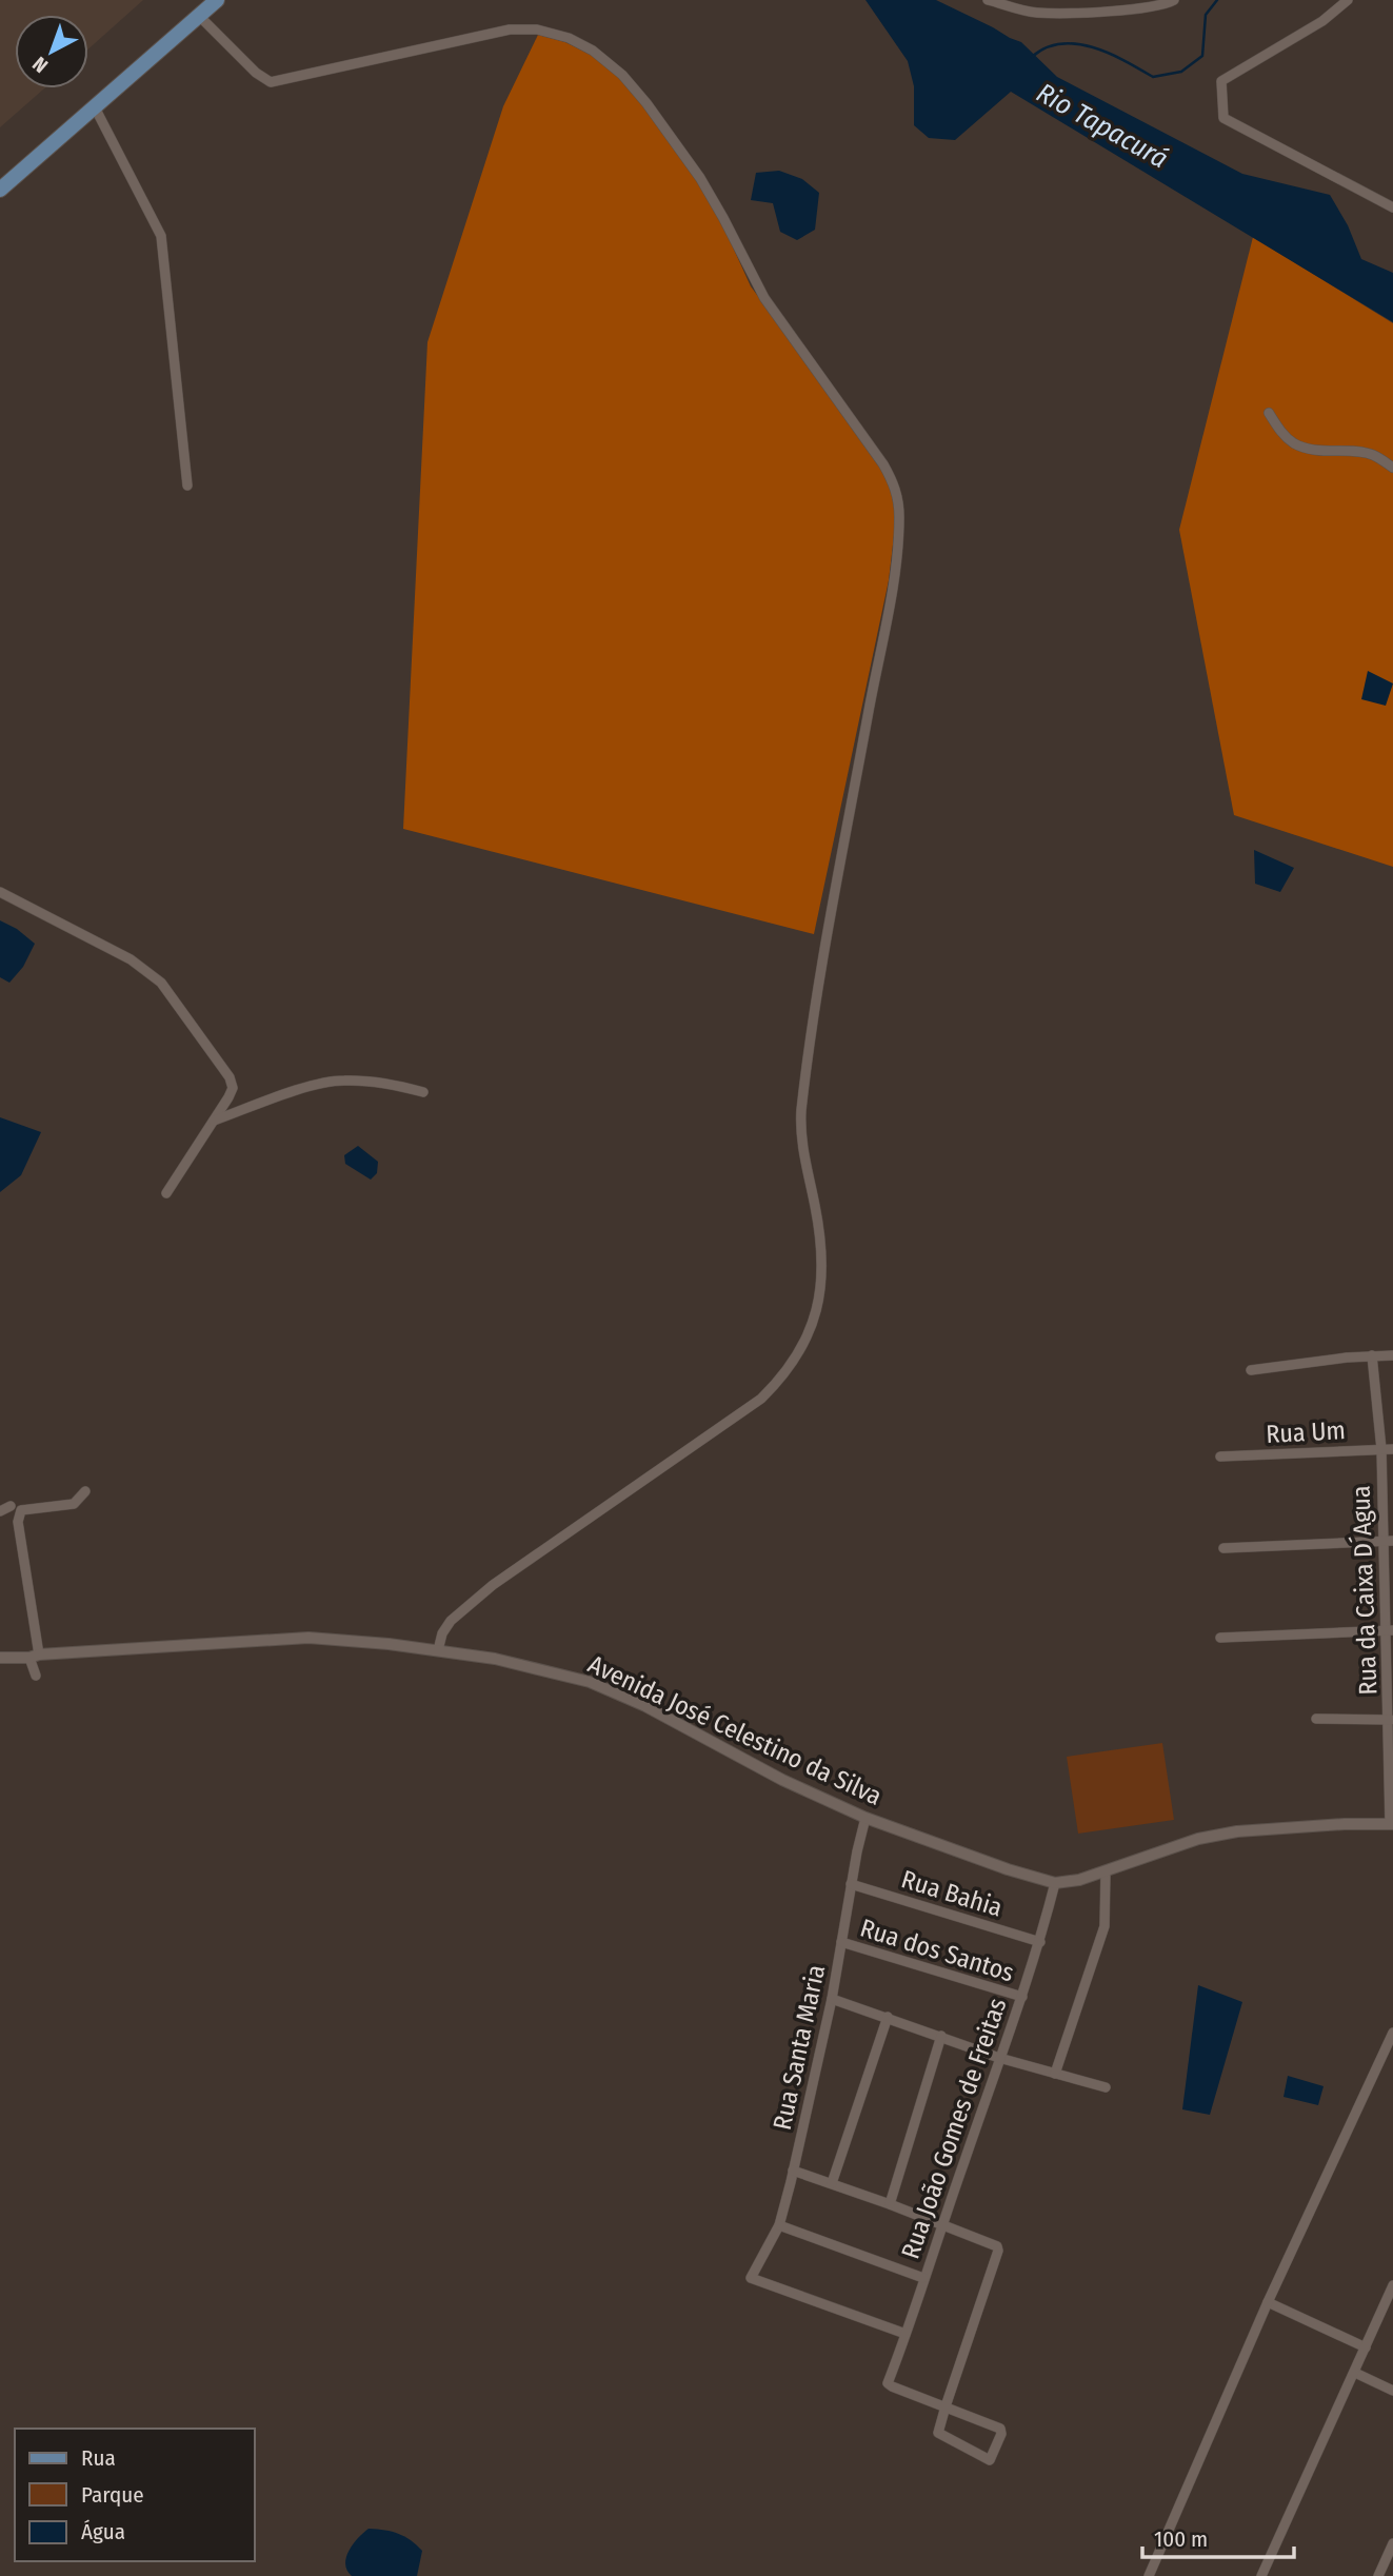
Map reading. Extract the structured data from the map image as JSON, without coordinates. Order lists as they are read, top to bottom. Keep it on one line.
{"streets":{"street":["Rua Um","Rua da Caixa D´Agua","Avenida José Celestino da Silva","Rua Bahia","Rua dos Santos","Rua Santa Maria","Rua João Gomes de Freitas"]},"crossings":[["Rua Um","Rua da Caixa D´Agua"],["Rua da Caixa D´Agua","Avenida José Celestino da Silva"],["Avenida José Celestino da Silva","Rua Santa Maria"],["Avenida José Celestino da Silva","Rua João Gomes de Freitas"],["Rua Bahia","Rua Santa Maria"],["Rua Bahia","Rua João Gomes de Freitas"],["Rua dos Santos","Rua Santa Maria"],["Rua dos Santos","Rua João Gomes de Freitas"],["Rua Santa Maria","Rua João Gomes de Freitas"]],"water":["Rio Tapacurá"],"legend":["Rua","Parque","Água"],"scale_bar":"100 m","north":"bottom left"}
